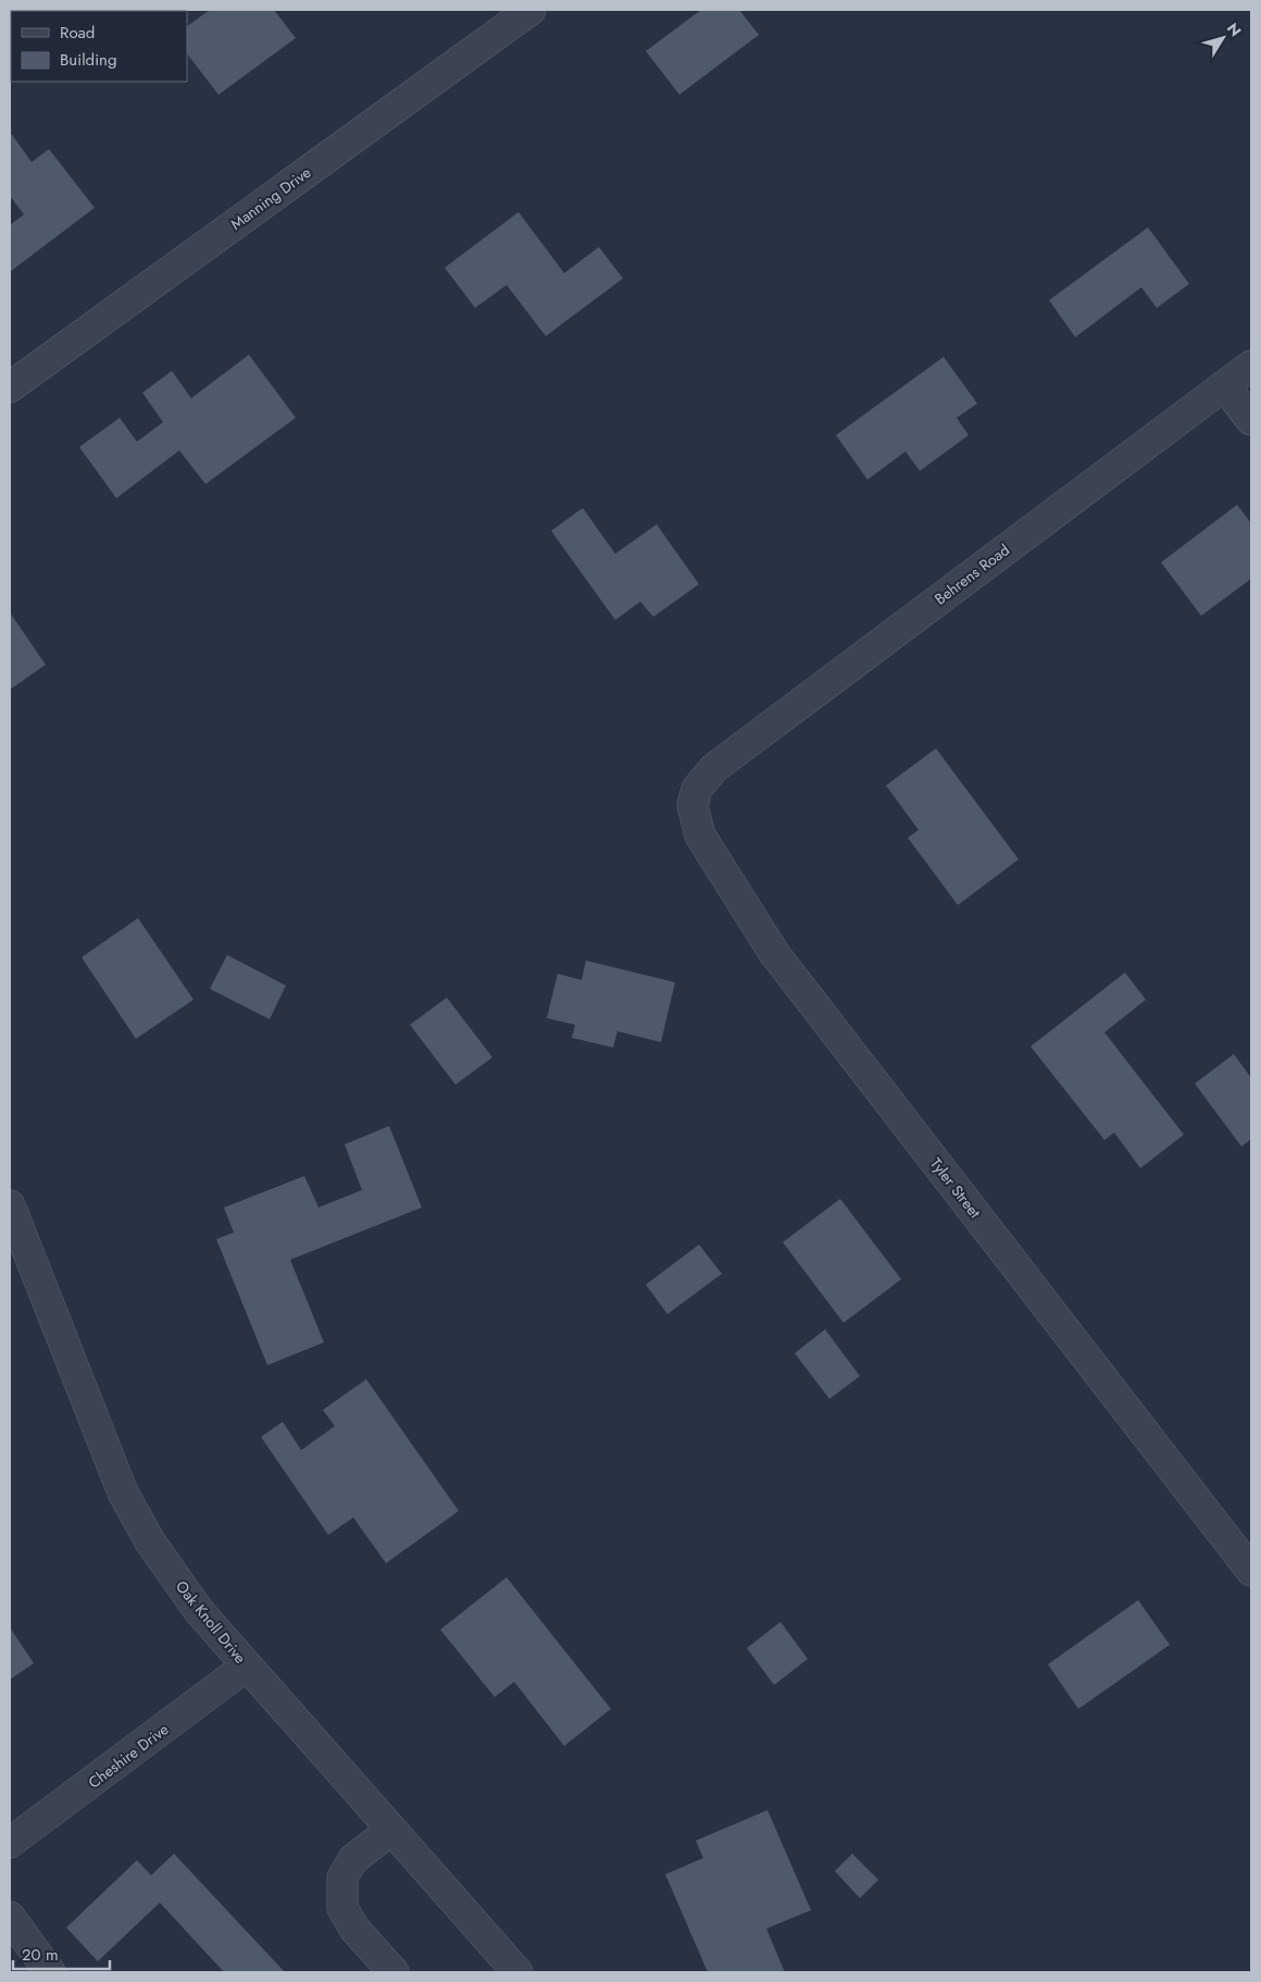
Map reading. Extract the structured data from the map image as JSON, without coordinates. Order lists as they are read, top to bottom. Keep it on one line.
{"streets":{"street":["Manning Drive","Behrens Road","Tyler Street","Oak Knoll Drive","Cheshire Drive"]},"crossings":[["Behrens Road","Tyler Street"],["Oak Knoll Drive","Cheshire Drive"]],"legend":["Road","Building"],"scale_bar":"20 m","north":"top right"}
